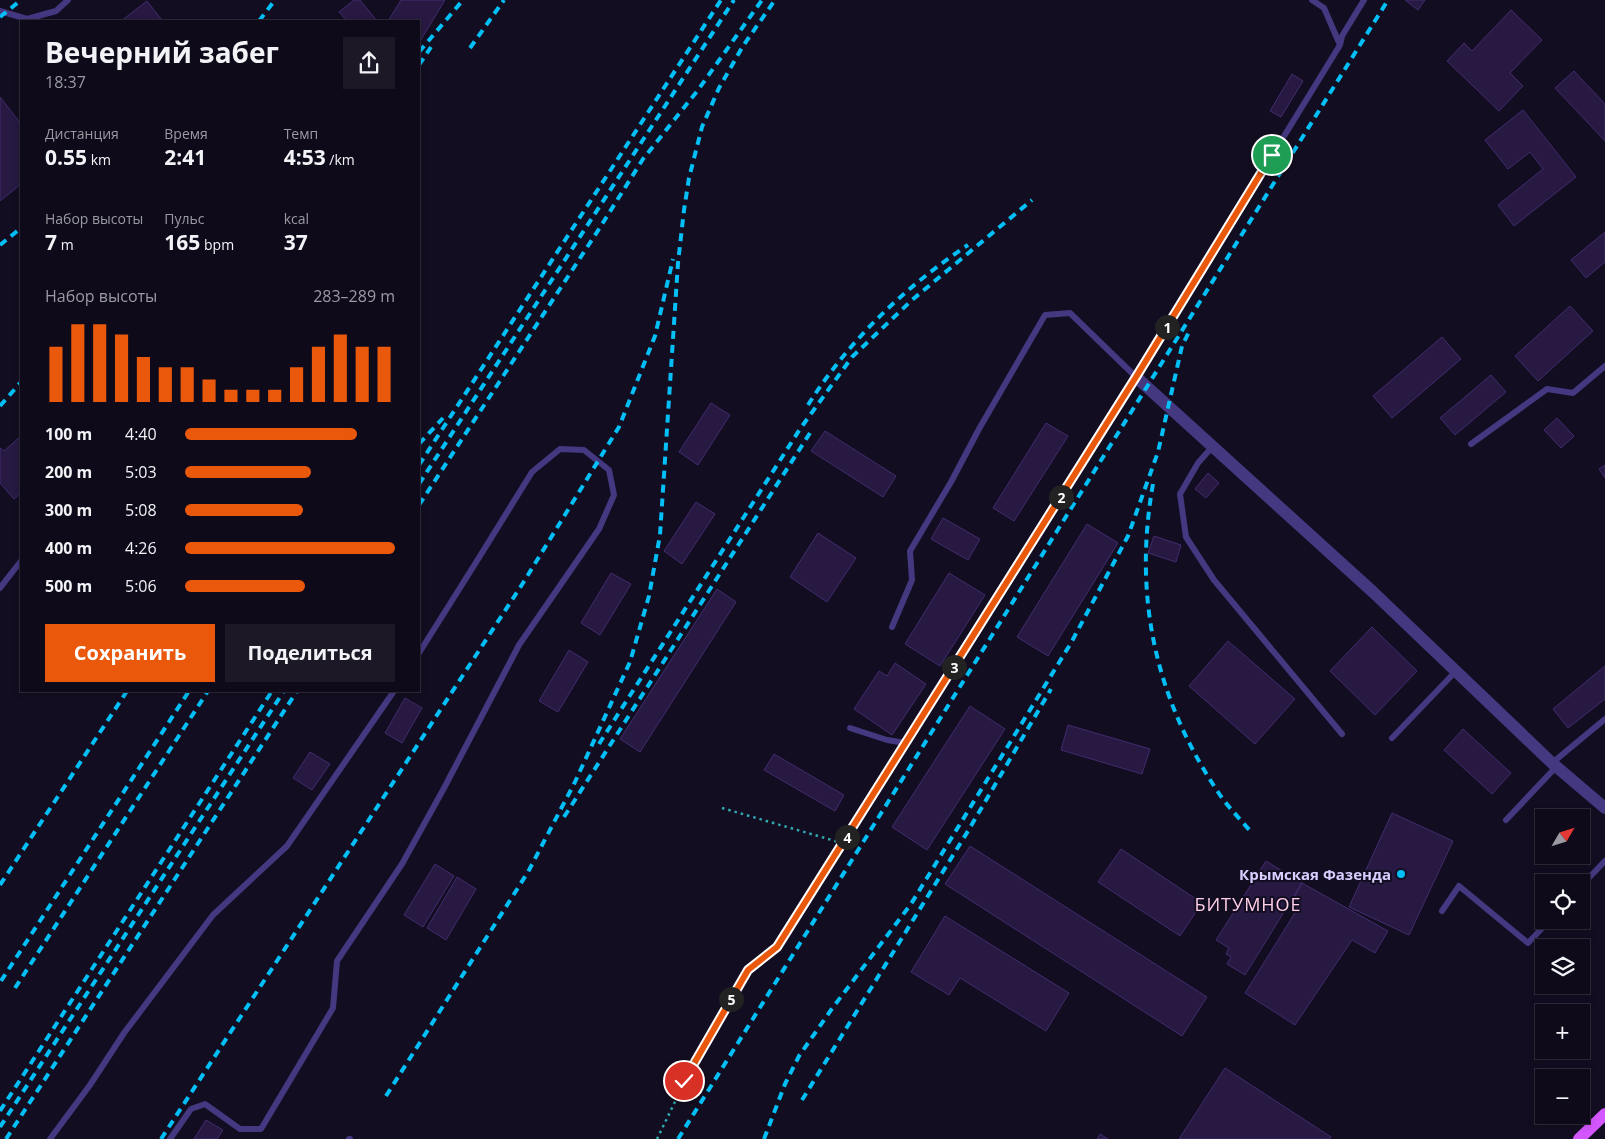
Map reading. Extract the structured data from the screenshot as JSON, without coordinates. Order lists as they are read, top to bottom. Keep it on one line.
{"districts":["БИТУМНОЕ"],"places":["Крымская Фазенда"],"north":"top right","page":{"heading":["Вечерний забег","18:37"],"stats":[["Дистанция","0.55 km"],["Время","2:41"],["Темп","4:53 /km"],["Набор высоты","7 m"],["Пульс","165 bpm"],["kcal","37"]],"chart":["Набор высоты","283–289 m"],"pins":["1","2","3","4","5"],"list":[{"name":"100 m","note":"4:40"},{"name":"200 m","note":"5:03"},{"name":"300 m","note":"5:08"},{"name":"400 m","note":"4:26"},{"name":"500 m","note":"5:06"}],"buttons":["Сохранить","Поделиться"],"map_buttons":["+","−"]}}
